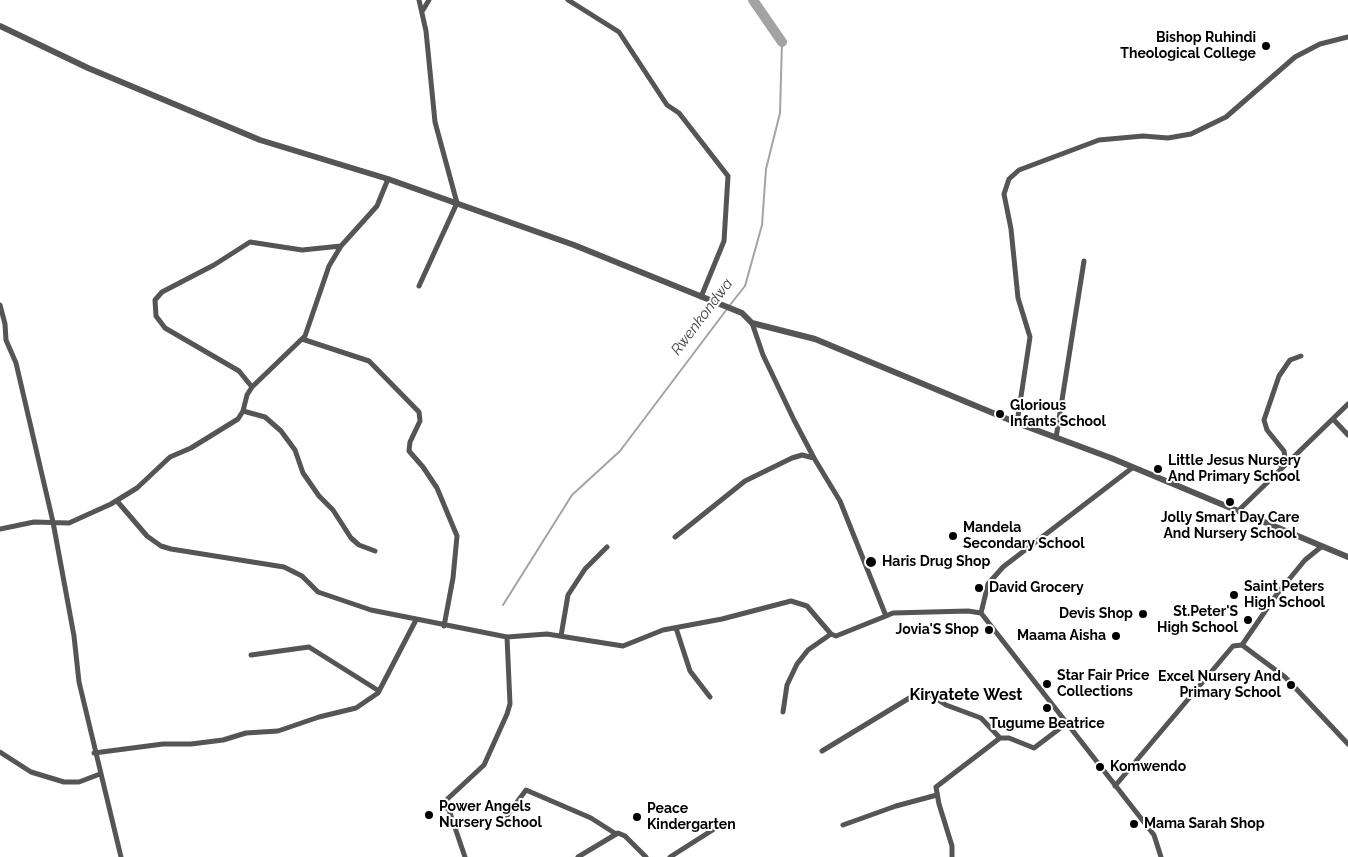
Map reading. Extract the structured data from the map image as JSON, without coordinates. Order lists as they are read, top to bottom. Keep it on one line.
{"districts":["Kiryatete West"],"water":["Rwenkondwa"],"places":["Bishop Ruhindi Theological College","Glorious Infants School","Little Jesus Nursery And Primary School","Jolly Smart Day Care And Nursery School","Mandela Secondary School","Haris Drug Shop","David Grocery","Saint Peters High School","Devis Shop","St.Peter'S High School","Jovia'S Shop","Maama Aisha","Star Fair Price Collections","Excel Nursery And Primary School","Tugume Beatrice","Komwendo","Power Angels Nursery School","Peace Kindergarten","Mama Sarah Shop"]}
